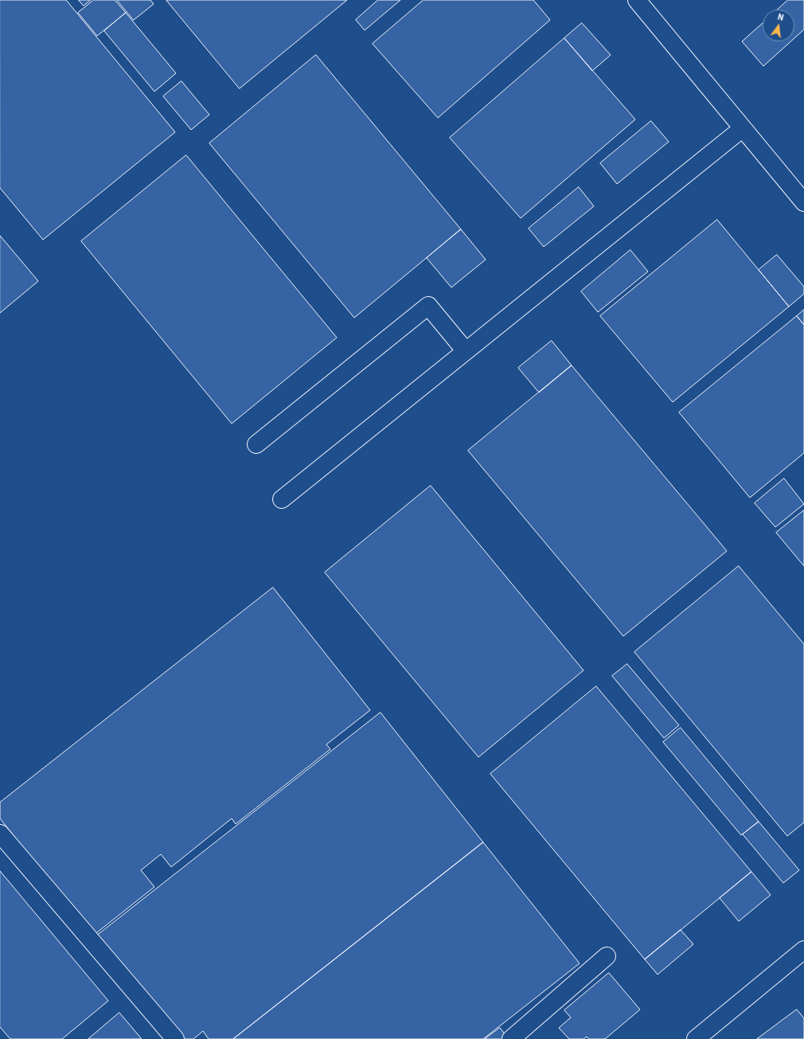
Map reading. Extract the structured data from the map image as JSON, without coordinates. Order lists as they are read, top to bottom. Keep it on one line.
{"north":"top"}
